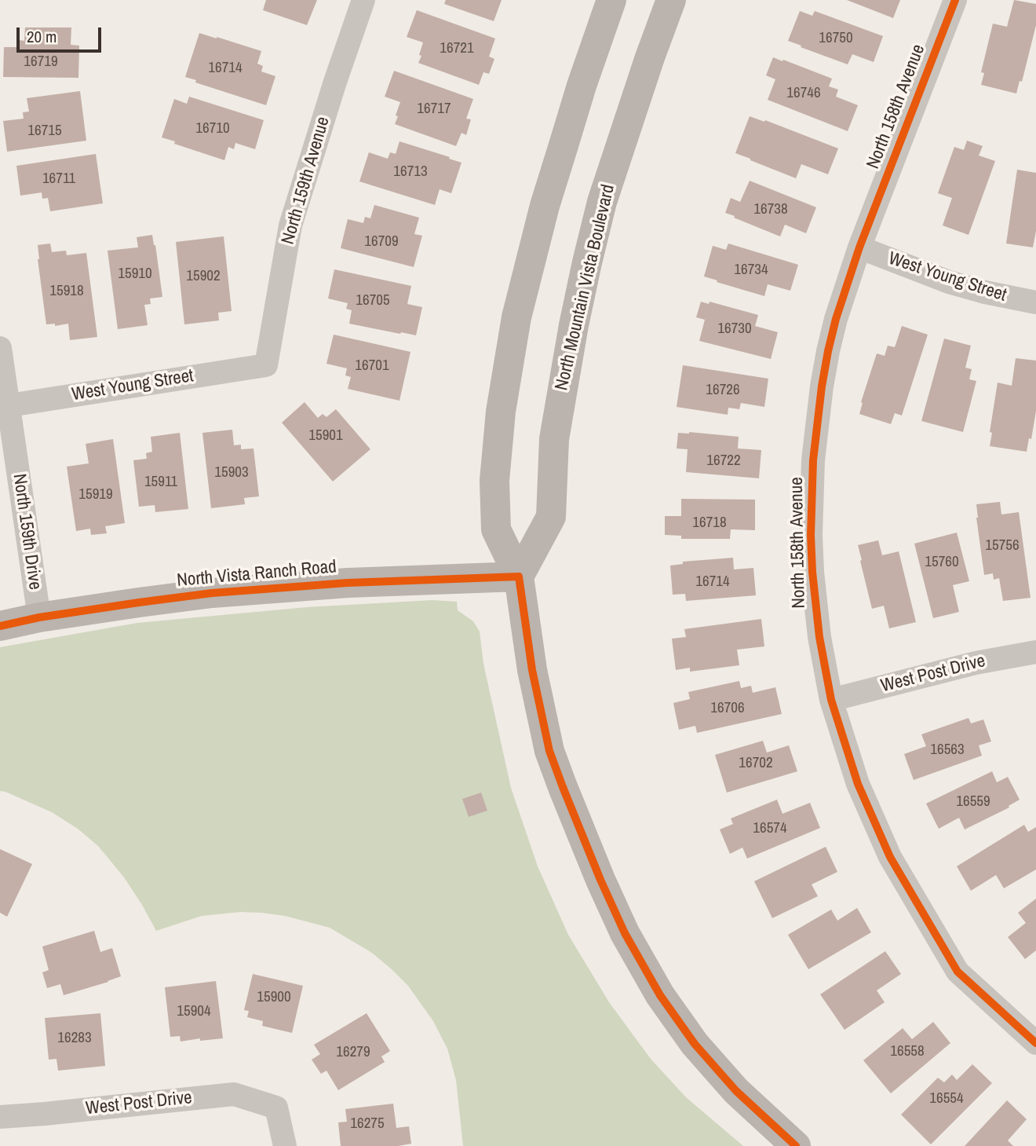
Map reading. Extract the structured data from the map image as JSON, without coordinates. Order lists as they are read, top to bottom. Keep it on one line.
{"streets":{"street":["North 158th Avenue","North 159th Avenue","West Young Street","North Mountain Vista Boulevard","North 159th Drive","North Vista Ranch Road","West Post Drive"]},"crossings":[["North 158th Avenue","West Young Street"],["North 158th Avenue","West Post Drive"],["North 159th Avenue","West Young Street"],["West Young Street","North 159th Drive"],["North Mountain Vista Boulevard","North Vista Ranch Road"],["North 159th Drive","North Vista Ranch Road"]],"house_numbers":["16750","16721","16719","16714","16746","16717","16710","16715","16713","16711","16738","16709","16734","15910","15902","15918","16705","16730","16701","16726","15901","16722","15903","15911","15919","16718","15756","15760","16714","16706","16563","16702","16559","16574","15900","15904","16283","16558","16279","16554","16275"],"scale_bar":"20 m"}
